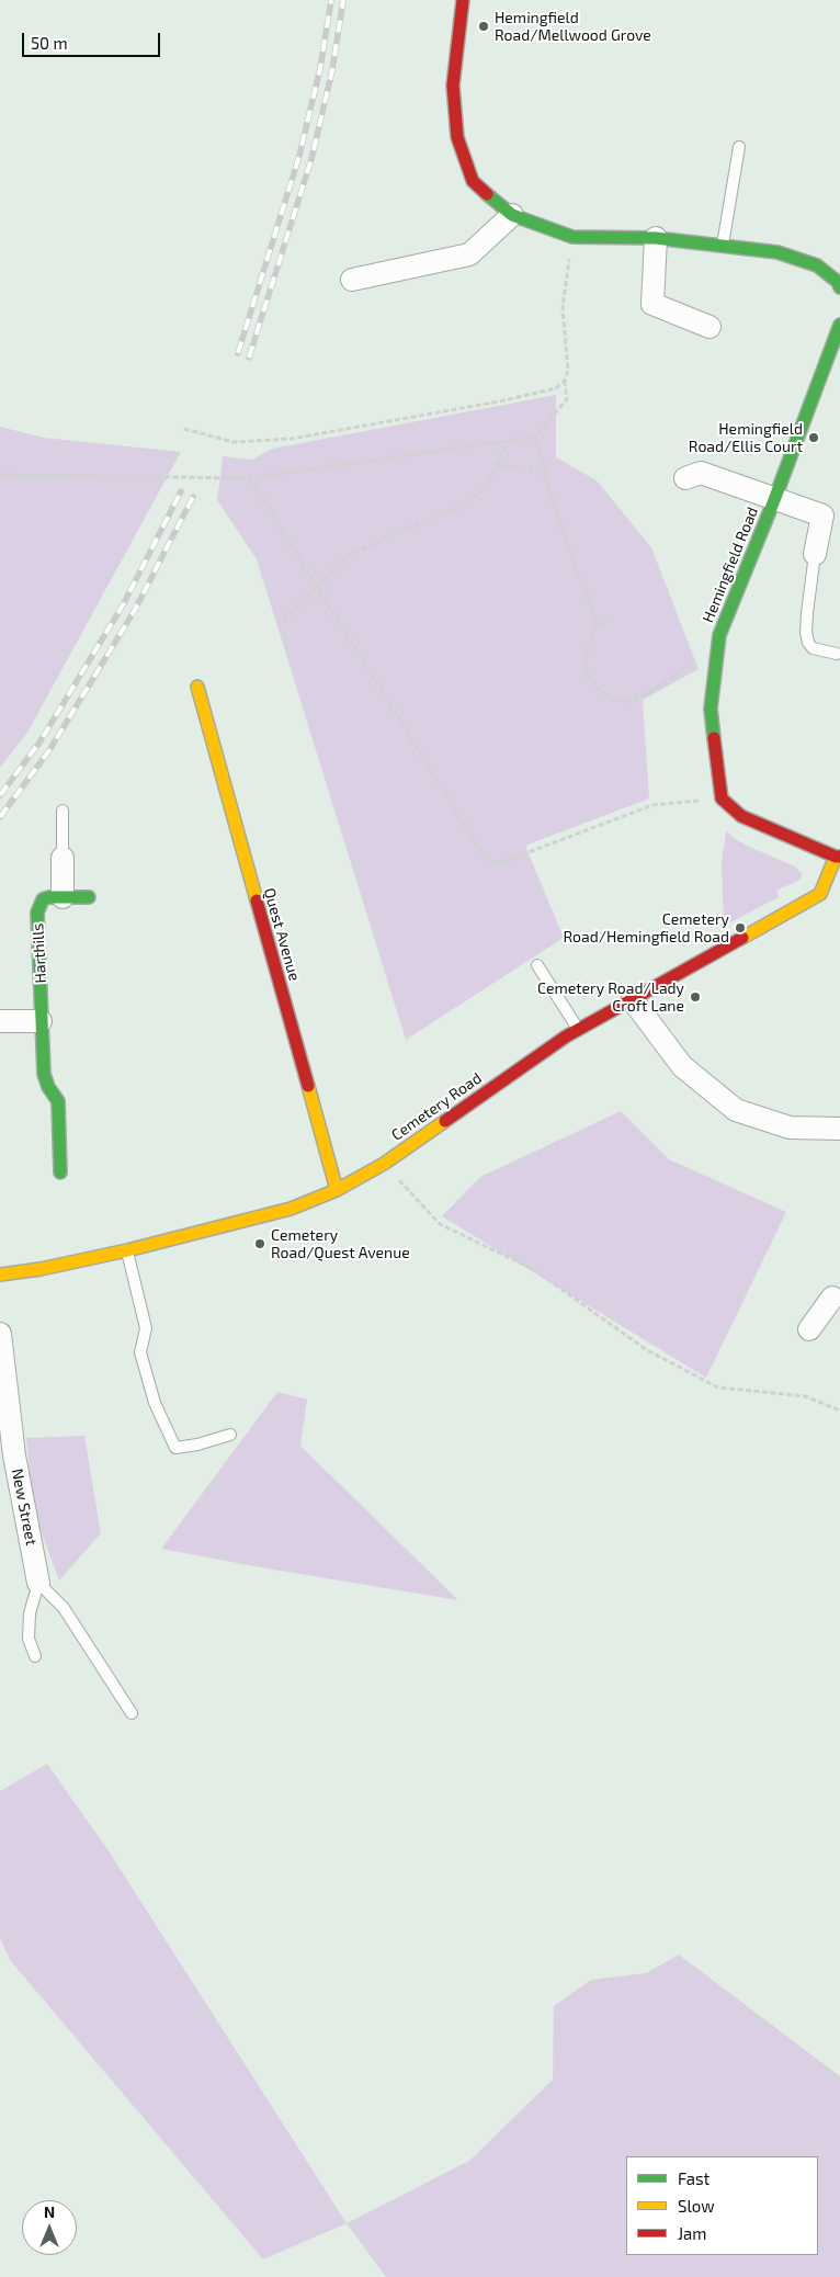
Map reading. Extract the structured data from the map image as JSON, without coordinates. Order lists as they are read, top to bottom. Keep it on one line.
{"streets":{"street":["Hemingfield Road","Quest Avenue","Harthills","Cemetery Road","New Street"]},"crossings":[["Quest Avenue","Cemetery Road"]],"places":["Hemingfield Road/Mellwood Grove","Hemingfield Road/Ellis Court","Cemetery Road/Hemingfield Road","Cemetery Road/Lady Croft Lane","Cemetery Road/Quest Avenue"],"legend":["Fast","Slow","Jam"],"scale_bar":"50 m","north":"top"}
